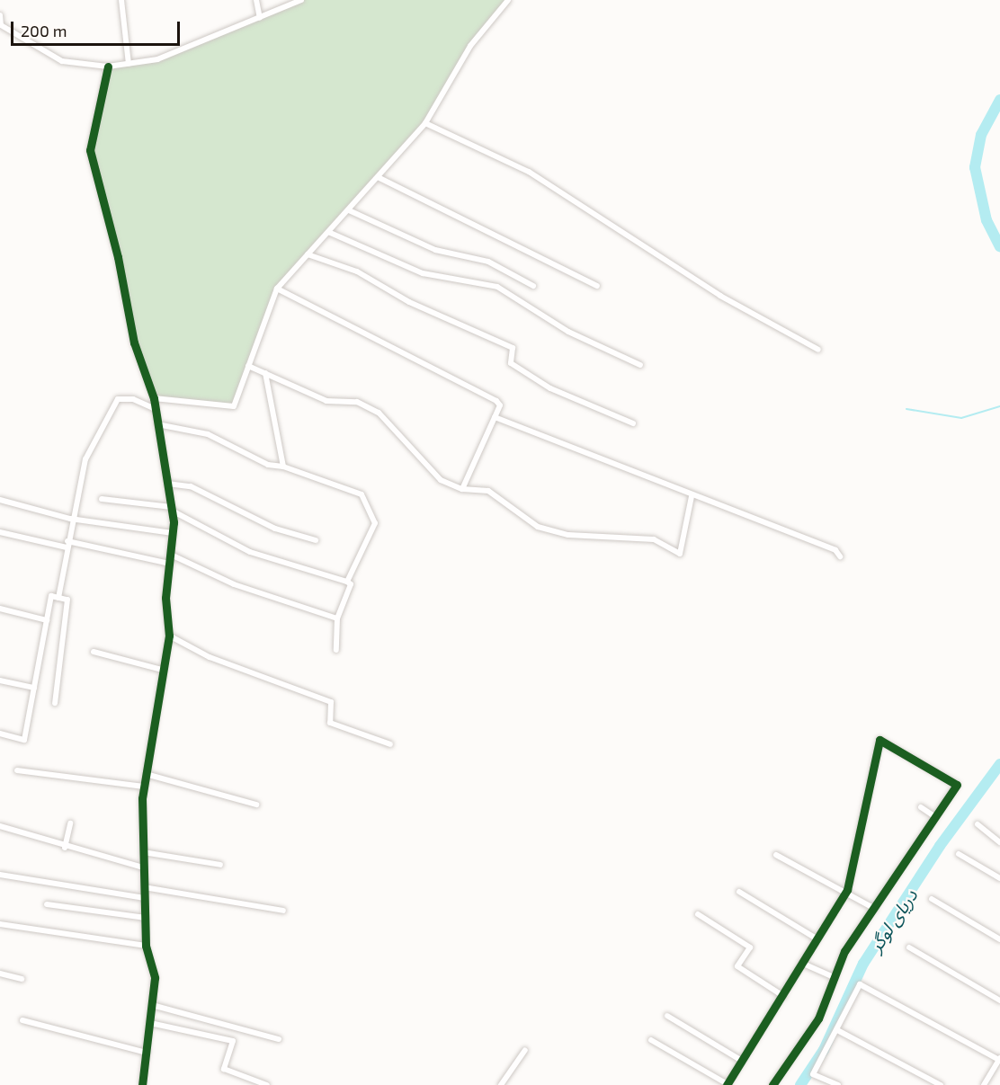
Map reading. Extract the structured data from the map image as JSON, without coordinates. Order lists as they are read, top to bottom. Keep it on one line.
{"water":["دریای لوگر"],"scale_bar":"200 m"}
